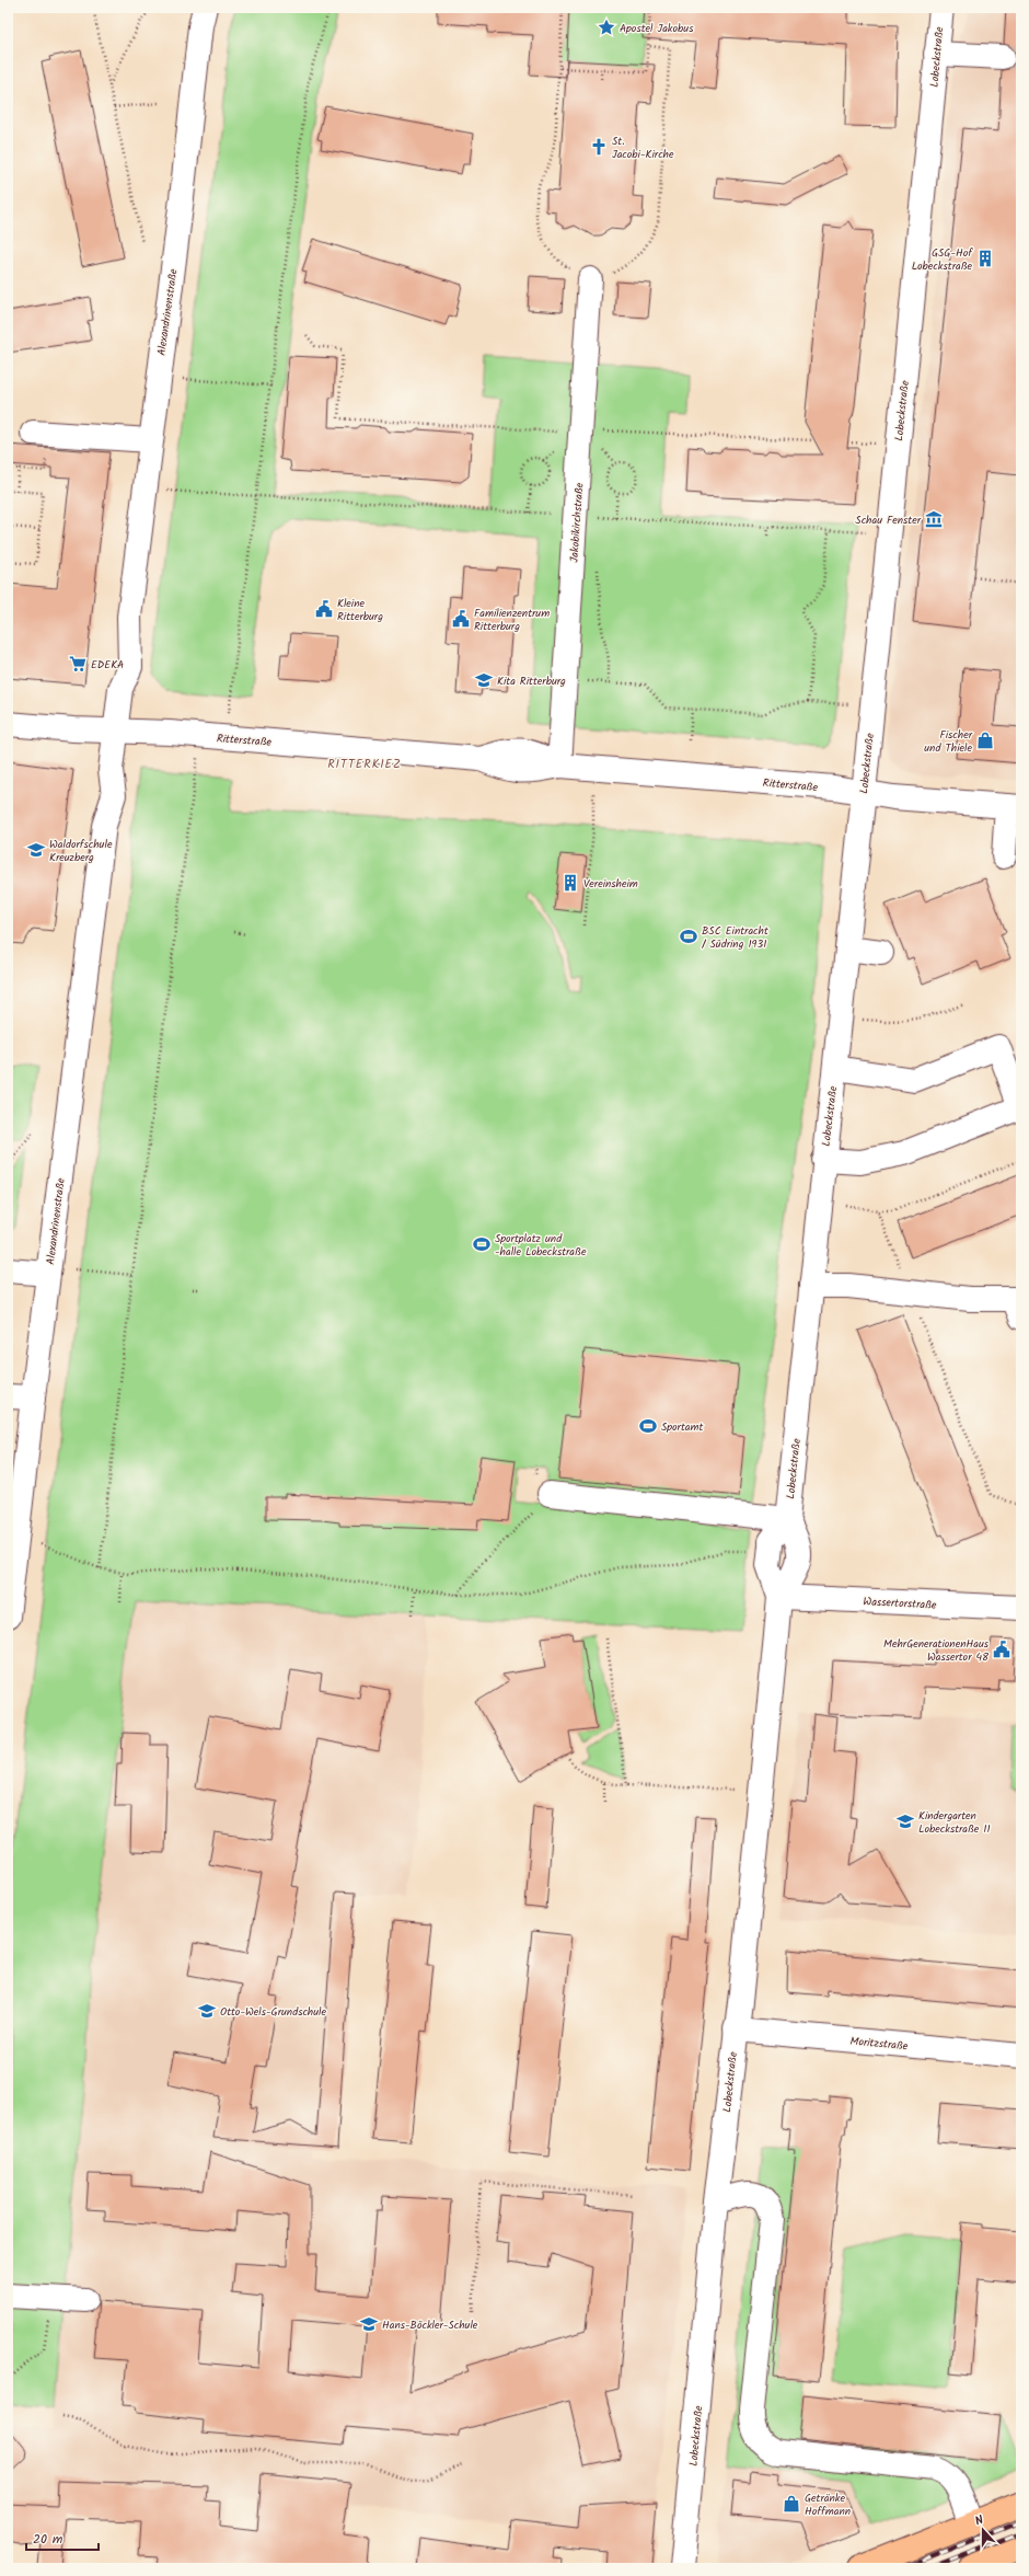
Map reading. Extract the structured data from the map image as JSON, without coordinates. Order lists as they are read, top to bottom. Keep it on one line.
{"streets":{"street":["Lobeckstraße","Alexandrinenstraße","Jakobikirchstraße","Ritterstraße","Wassertorstraße","Moritzstraße"]},"crossings":[["Lobeckstraße","Ritterstraße"],["Lobeckstraße","Wassertorstraße"],["Lobeckstraße","Moritzstraße"],["Alexandrinenstraße","Ritterstraße"],["Jakobikirchstraße","Ritterstraße"]],"districts":["RITTERKIEZ"],"places":{"place":["Apostel Jakobus"],"church":["St. Jacobi-Kirche"],"building":["GSG-Hof Lobeckstraße","Vereinsheim"],"museum":["Schau Fenster"],"public building":["Kleine Ritterburg","Familienzentrum Ritterburg","MehrGenerationenHaus Wassertor 48"],"supermarket":["EDEKA"],"school or university":["Kita Ritterburg","Waldorfschule Kreuzberg","Kindergarten Lobeckstraße 11","Otto-Wels-Grundschule","Hans-Böckler-Schule"],"shop":["Fischer und Thiele","Getränke Hoffmann"],"sports":["BSC Eintracht / Südring 1931","Sportplatz und -halle Lobeckstraße","Sportamt"]},"scale_bar":"20 m","north":"top"}
